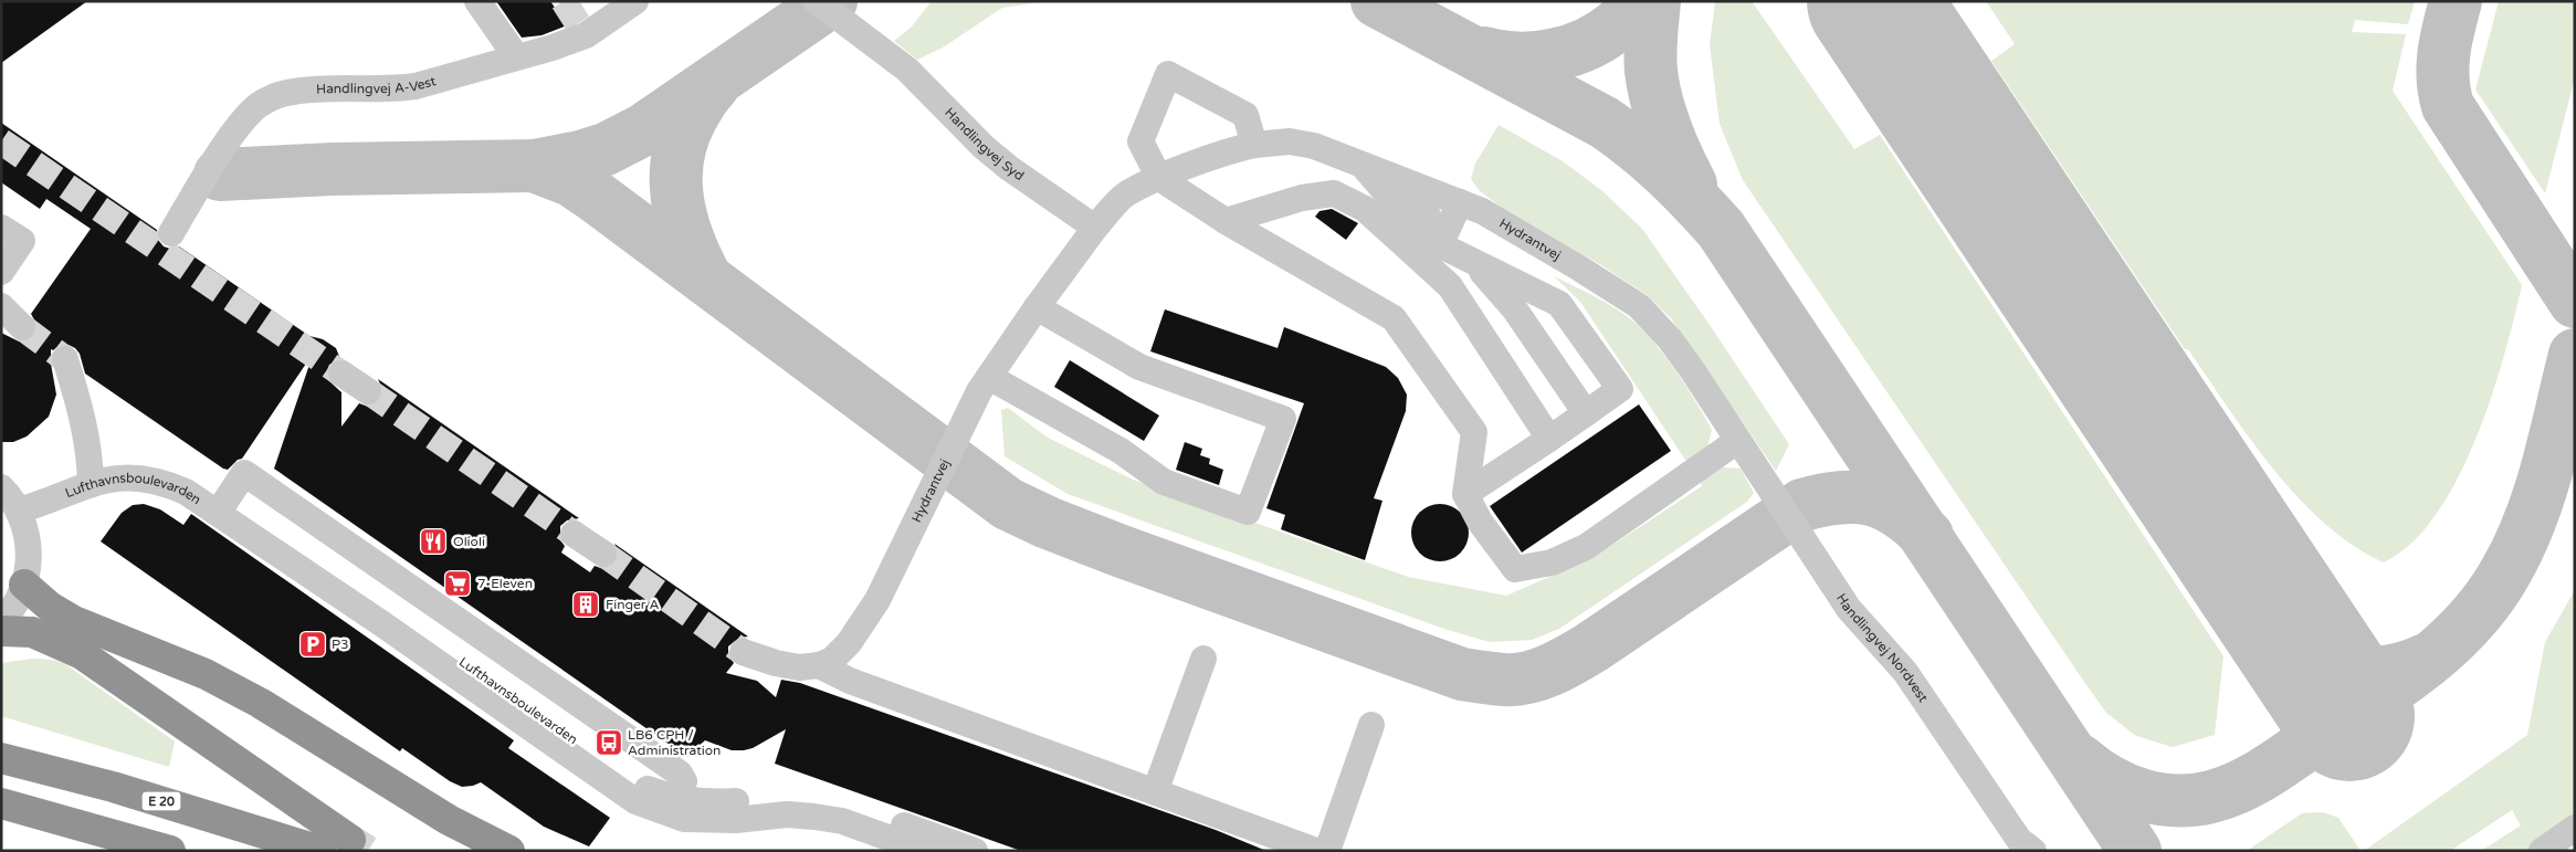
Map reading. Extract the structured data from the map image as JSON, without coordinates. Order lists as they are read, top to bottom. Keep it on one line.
{"streets":{"highway":["E 20"],"street":["Handlingvej A-Vest","Handlingvej Syd","Hydrantvej","Lufthavnsboulevarden","Handlingvej Nordvest"]},"crossings":[["Handlingvej Syd","Hydrantvej"],["Hydrantvej","Handlingvej Nordvest"]],"places":{"restaurant":["Olioli"],"supermarket":["7-Eleven"],"building":["Finger A"],"parking":["P3"],"bus stop":["LB6 CPH / Administration"]}}
